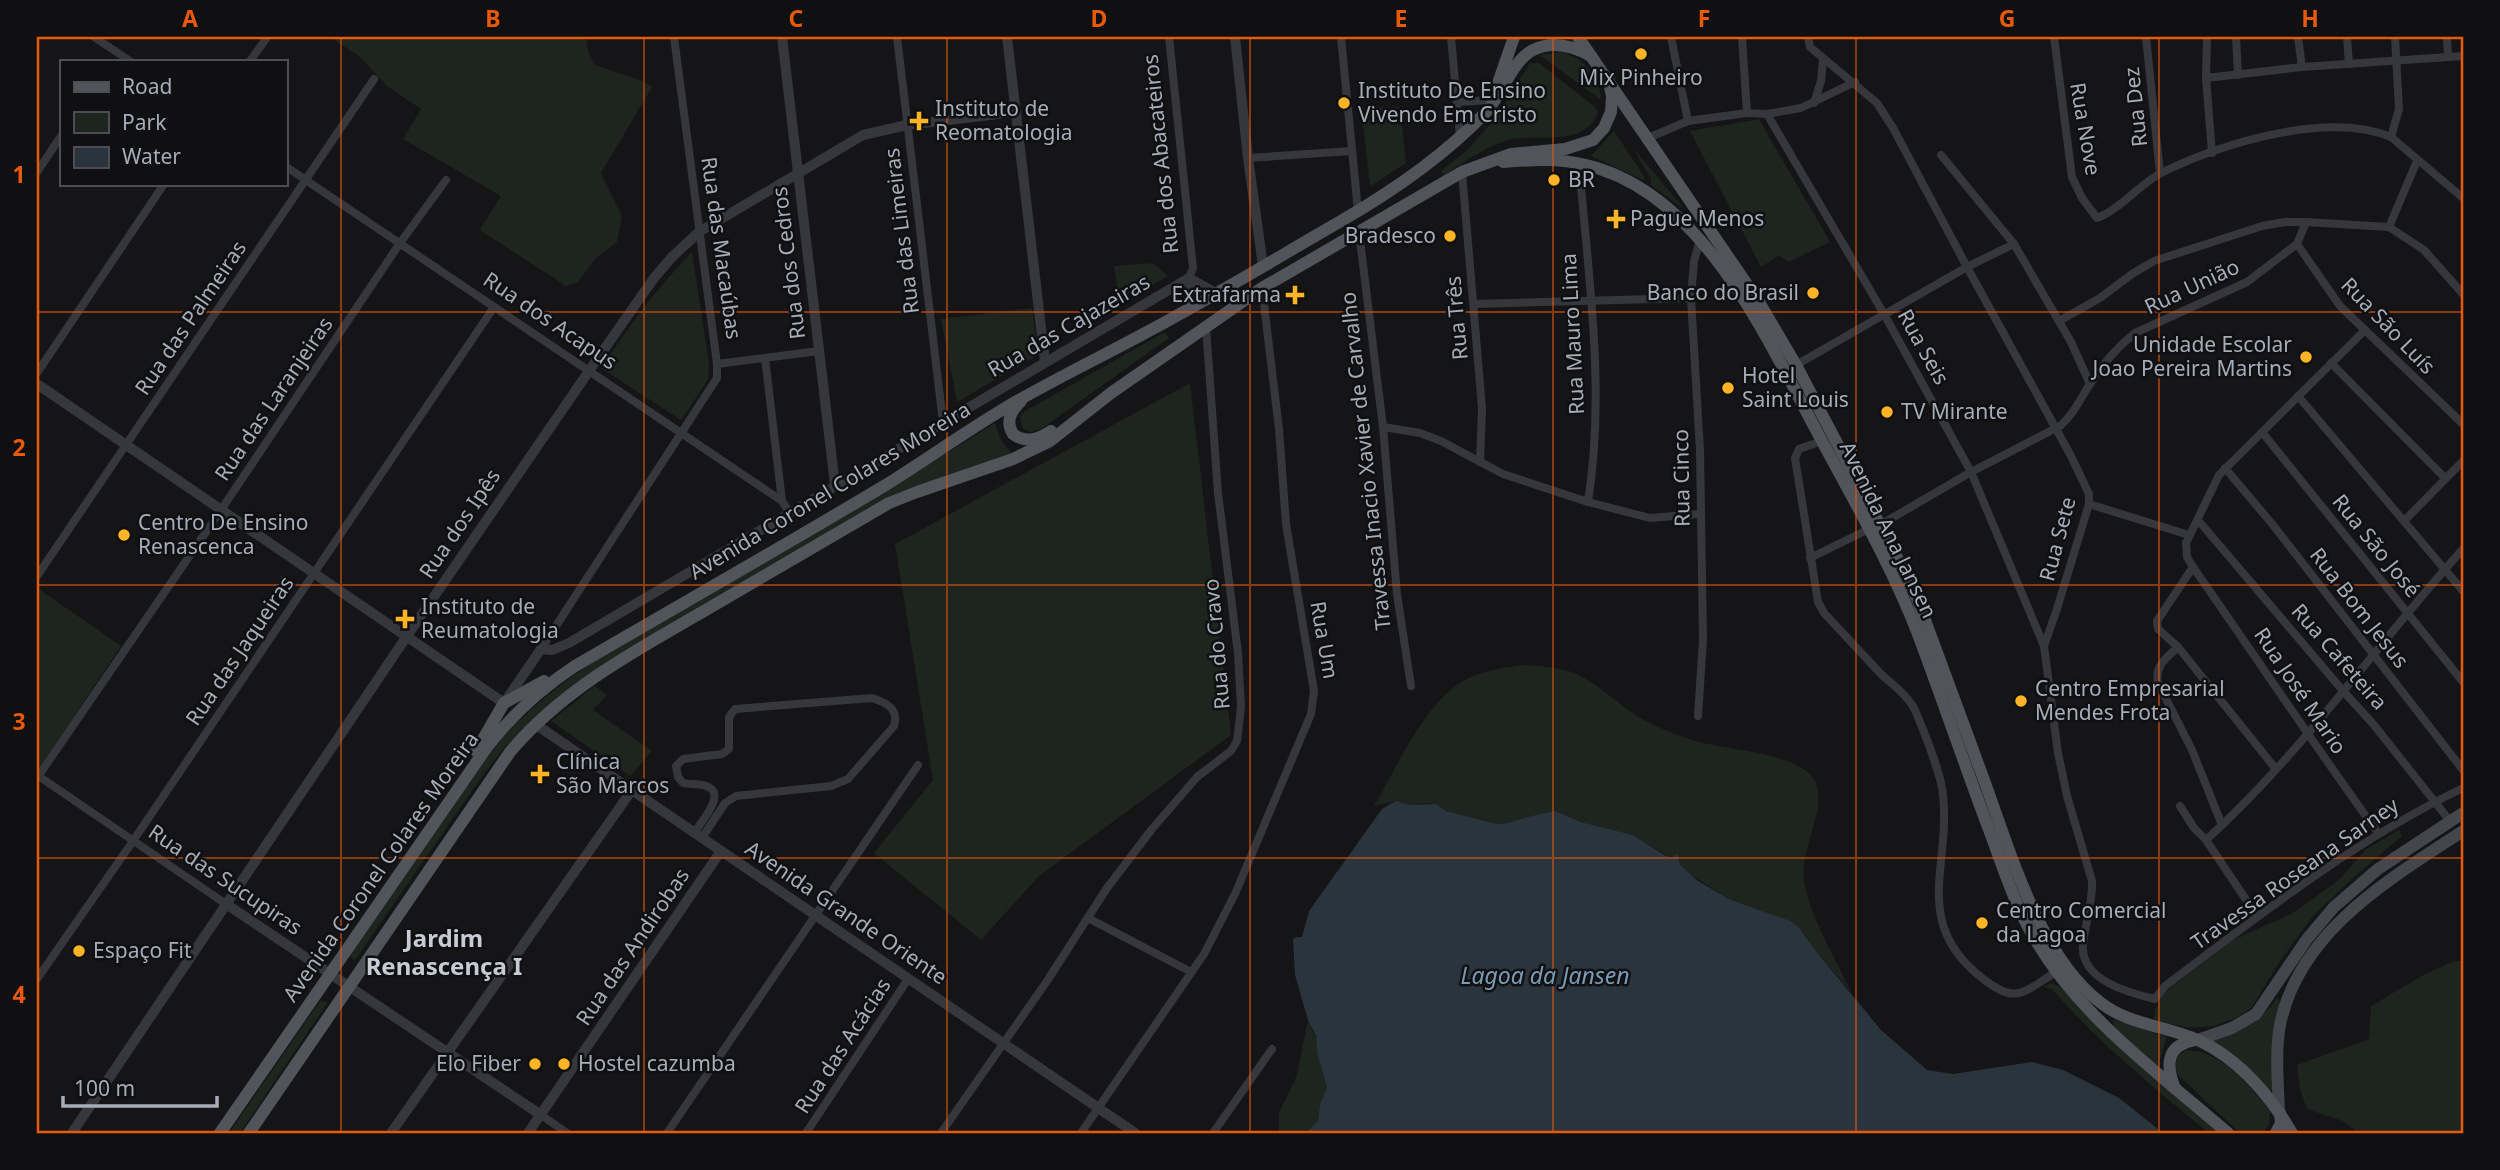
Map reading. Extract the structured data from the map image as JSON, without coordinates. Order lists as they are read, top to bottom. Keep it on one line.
{"streets":{"main road":["Avenida Coronel Colares Moreira","Avenida Ana Jansen"],"street":["Rua Dez","Rua Nove","Rua dos Abacateiros","Rua das Limeiras","Rua das Macaúbas","Rua dos Cedros","Rua União","Rua das Palmeiras","Rua Três","Rua dos Acapus","Rua das Cajazeiras","Rua São Luís","Rua Mauro Lima","Rua Seis","Rua das Laranjeiras","Travessa Inacio Xavier de Carvalho","Rua Cinco","Rua dos Ipês","Rua Sete","Rua São José","Rua Bom Jesus","Rua Um","Rua do Cravo","Rua das Jaqueiras","Rua Cafeteira","Rua José Mario","Travessa Roseana Sarney","Rua das Sucupiras","Avenida Grande Oriente","Rua das Andirobas","Rua das Acácias"]},"crossings":[["Rua Dez","Rua Nove"],["Rua dos Abacateiros","Rua das Cajazeiras"],["Rua dos Abacateiros","Avenida Coronel Colares Moreira"],["Rua das Limeiras","Rua das Cajazeiras"],["Rua das Limeiras","Rua dos Ipês"],["Rua das Macaúbas","Rua dos Cedros"],["Rua das Macaúbas","Rua dos Ipês"],["Rua dos Cedros","Rua das Cajazeiras"],["Rua dos Cedros","Rua dos Ipês"],["Rua União","Rua São Luís"],["Rua União","Rua Sete"],["Rua das Palmeiras","Rua dos Acapus"],["Rua Três","Avenida Coronel Colares Moreira"],["Rua dos Acapus","Rua das Cajazeiras"],["Rua dos Acapus","Rua das Laranjeiras"],["Rua dos Acapus","Rua dos Ipês"],["Rua dos Acapus","Rua das Jaqueiras"],["Rua Mauro Lima","Avenida Ana Jansen"],["Rua Seis","Rua Sete"],["Rua das Laranjeiras","Rua das Sucupiras"],["Travessa Inacio Xavier de Carvalho","Avenida Coronel Colares Moreira"],["Rua Cinco","Avenida Ana Jansen"],["Avenida Coronel Colares Moreira","Avenida Ana Jansen"],["Avenida Coronel Colares Moreira","Rua Um"],["Avenida Coronel Colares Moreira","Rua do Cravo"],["Avenida Coronel Colares Moreira","Rua das Sucupiras"],["Avenida Coronel Colares Moreira","Avenida Grande Oriente"],["Rua dos Ipês","Rua das Sucupiras"],["Rua Sete","Travessa Roseana Sarney"],["Rua Um","Avenida Grande Oriente"],["Rua do Cravo","Avenida Grande Oriente"],["Rua das Jaqueiras","Rua das Sucupiras"],["Rua Cafeteira","Travessa Roseana Sarney"],["Rua José Mario","Travessa Roseana Sarney"],["Rua das Sucupiras","Rua das Andirobas"],["Avenida Grande Oriente","Rua das Andirobas"],["Avenida Grande Oriente","Rua das Acácias"]],"districts":["Jardim Renascença I"],"water":["Lagoa da Jansen"],"places":{"other":["Mix Pinheiro","Instituto De Ensino Vivendo Em Cristo","BR","Bradesco","Banco do Brasil","Unidade Escolar Joao Pereira Martins","Hotel Saint Louis","TV Mirante","Centro De Ensino Renascenca","Centro Empresarial Mendes Frota","Centro Comercial da Lagoa","Espaço Fit","Elo Fiber","Hostel cazumba"],"health":["Instituto de Reomatologia","Pague Menos","Extrafarma","Instituto de Reumatologia","Clínica São Marcos"]},"legend":["Road","Park","Water"],"scale_bar":"100 m","grid":{"columns":["A","B","C","D","E","F","G","H"],"rows":["1","2","3","4"]}}
